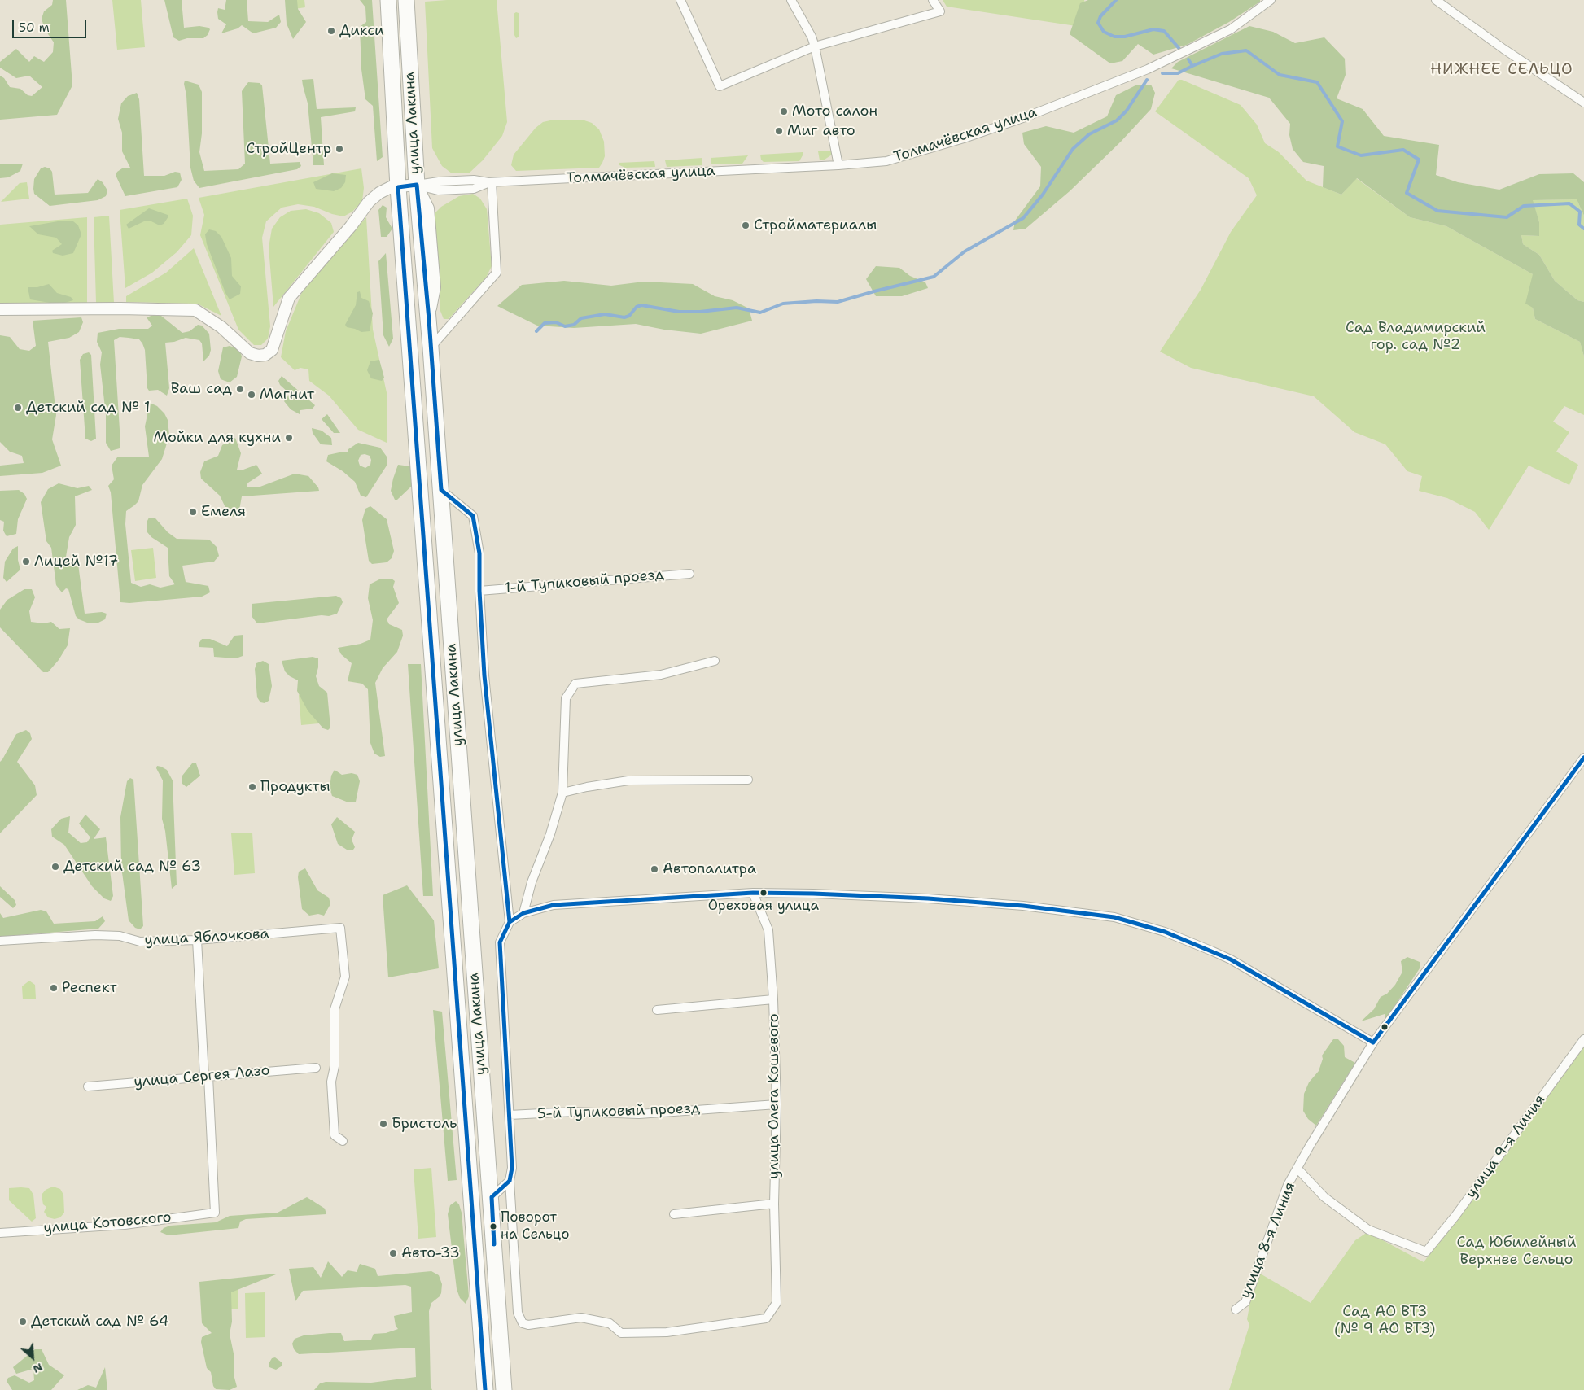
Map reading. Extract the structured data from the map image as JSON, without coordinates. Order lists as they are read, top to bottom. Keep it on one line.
{"streets":{"highway":["улица Лакина"],"street":["Толмачёвская улица","1-й Тупиковый проезд","улица Яблочкова","улица Сергея Лазо","улица Олега Кошевого","5-й Тупиковый проезд","улица 9-я Линия","улица Котовского","улица 8-я Линия"]},"crossings":[["улица Лакина","Толмачёвская улица"],["улица Сергея Лазо","улица Котовского"],["улица Олега Кошевого","5-й Тупиковый проезд"],["улица 9-я Линия","улица 8-я Линия"]],"districts":["НИЖНЕЕ СЕЛЬЦО"],"parks":["Сад Владимирский гор. сад №2","Сад Юбилейный Верхнее Сельцо","Сад АО ВТЗ (№ 9 АО ВТЗ)"],"places":["Дикси","Мото салон","Миг авто","СтройЦентр","Стройматериалы","Ваш сад","Магнит","Детский сад № 1","Мойки для кухни","Емеля","Лицей №17","Продукты","Детский сад № 63","Автопалитра","Ореховая улица","Респект","Бристоль","Поворот на Сельцо","Авто-33","Детский сад № 64"],"scale_bar":"50 m","north":"bottom right"}
